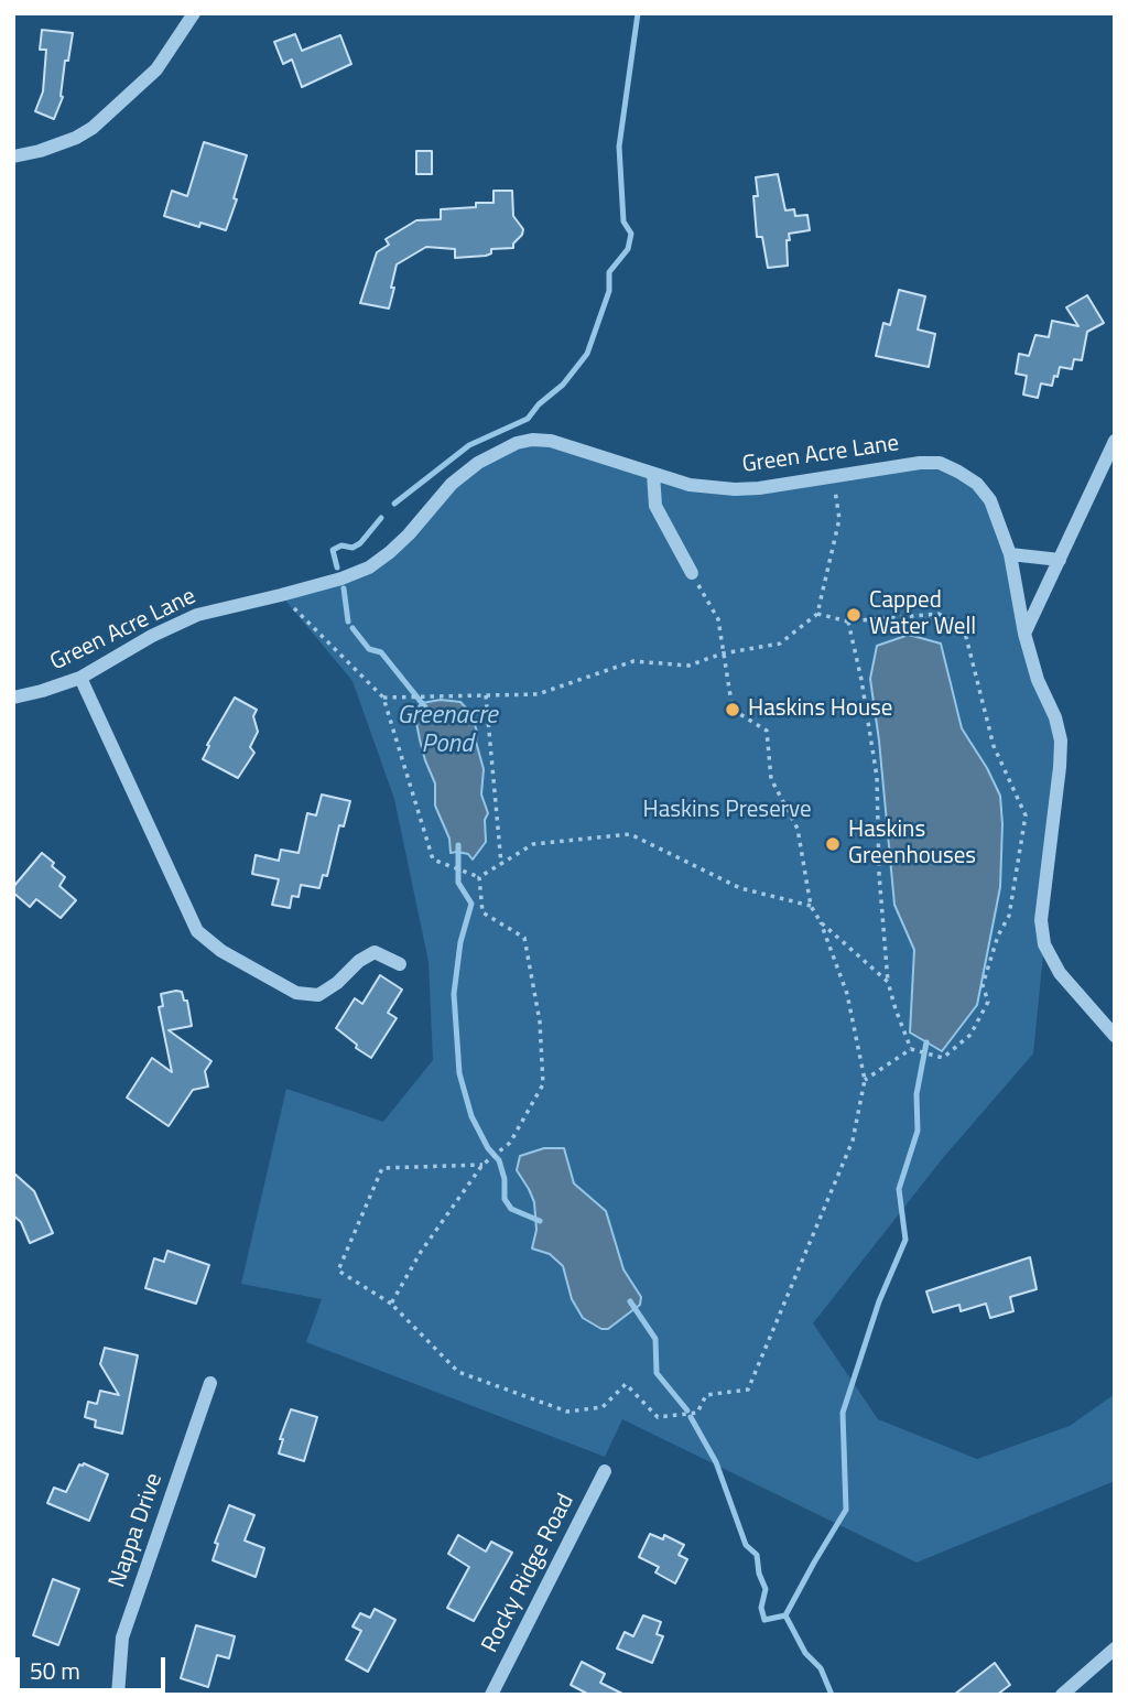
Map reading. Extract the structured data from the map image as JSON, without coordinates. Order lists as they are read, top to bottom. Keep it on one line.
{"streets":{"street":["Green Acre Lane","Nappa Drive","Rocky Ridge Road"]},"water":["Greenacre Pond"],"parks":["Haskins Preserve"],"places":["Capped Water Well","Haskins House","Haskins Greenhouses"],"scale_bar":"50 m"}
